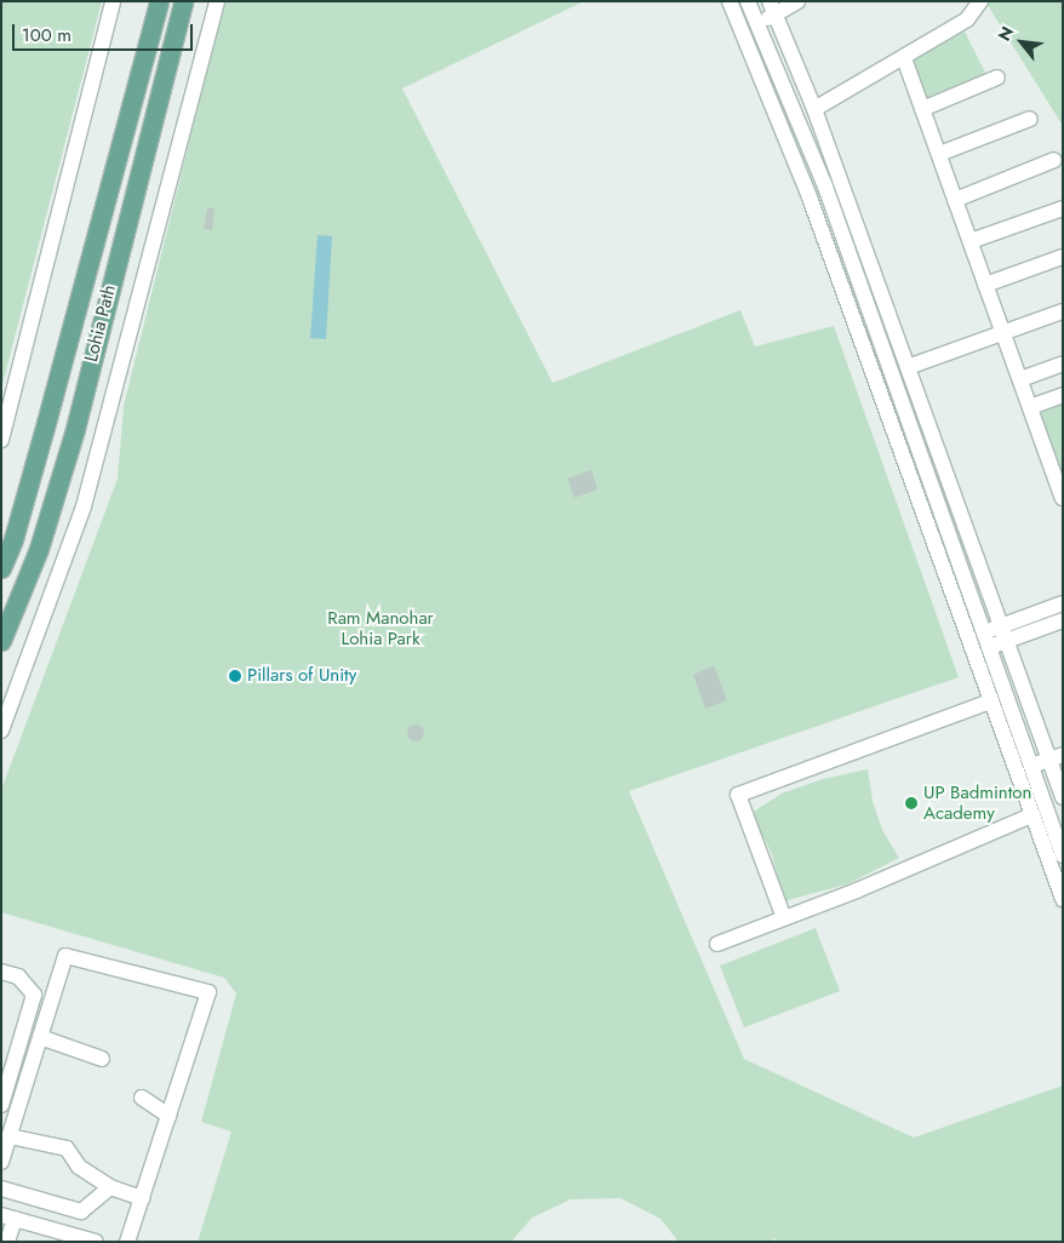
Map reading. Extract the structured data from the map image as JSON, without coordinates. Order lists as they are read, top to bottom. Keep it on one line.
{"streets":{"main road":["Lohia Path"]},"parks":["Ram Manohar Lohia Park"],"places":["Pillars of Unity","UP Badminton Academy"],"scale_bar":"100 m","north":"top left"}
